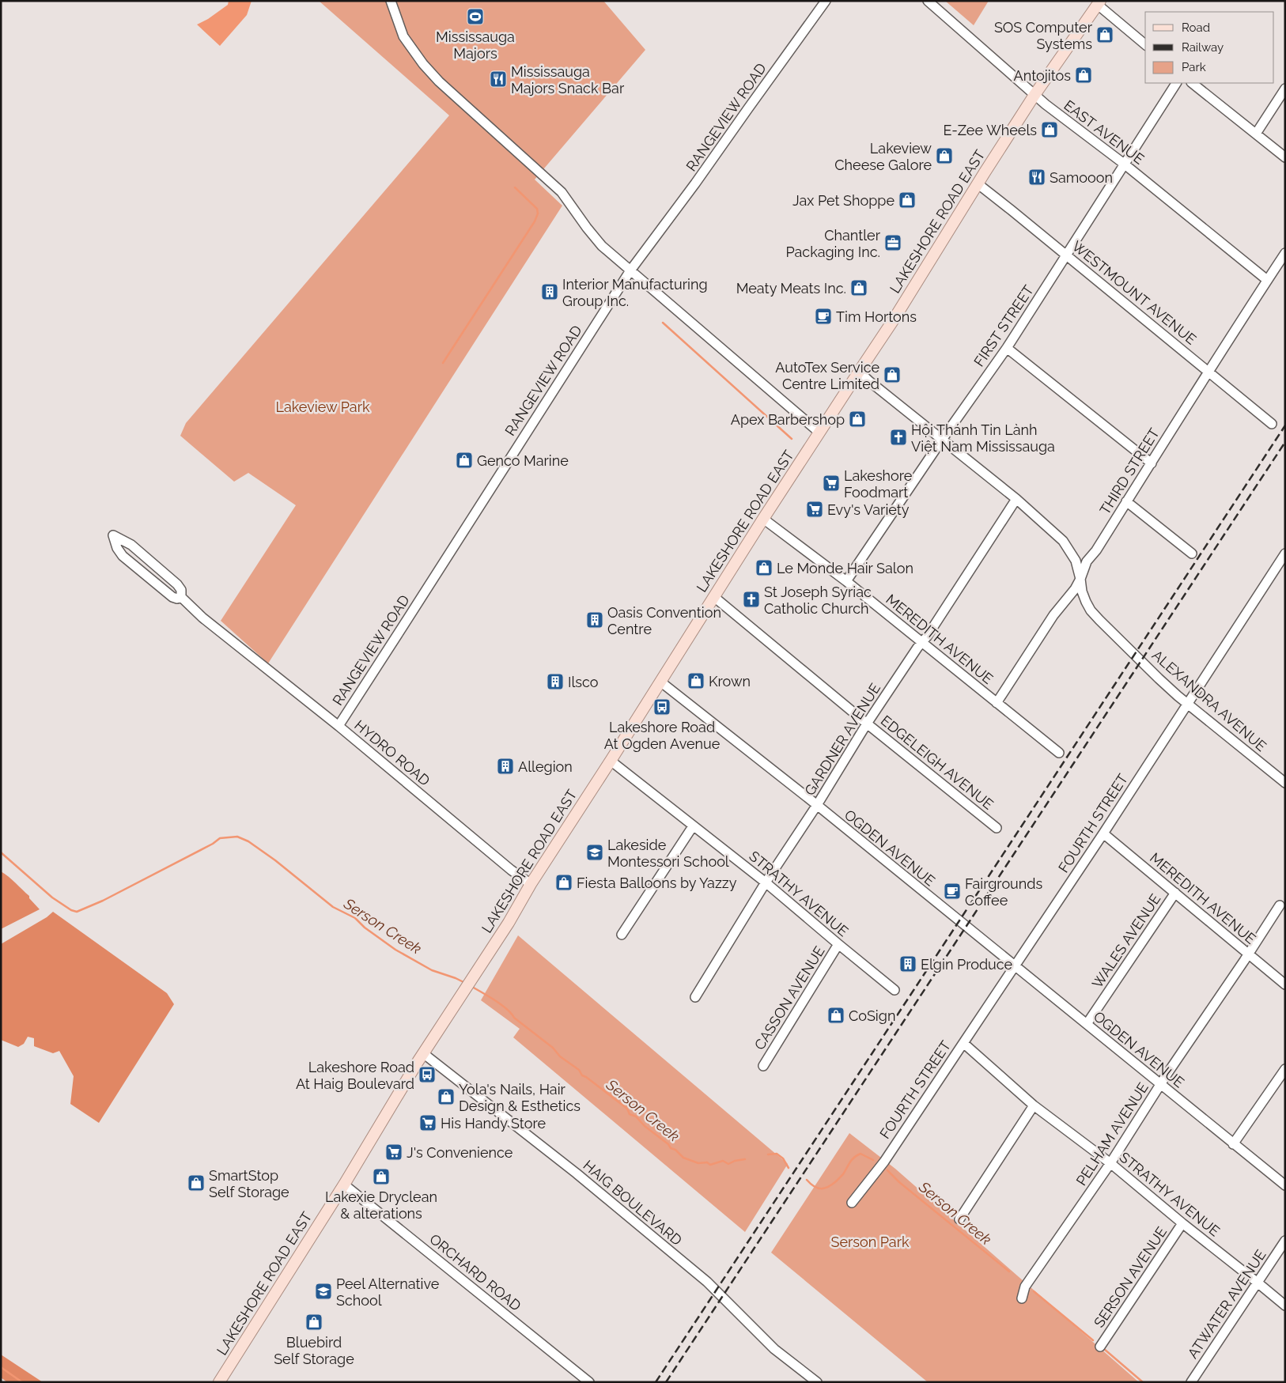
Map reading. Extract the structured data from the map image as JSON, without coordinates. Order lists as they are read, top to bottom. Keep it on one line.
{"streets":{"main road":["LAKESHORE ROAD EAST"],"street":["RANGEVIEW ROAD","EAST AVENUE","WESTMOUNT AVENUE","FIRST STREET","THIRD STREET","MEREDITH AVENUE","ALEXANDRA AVENUE","GARDNER AVENUE","HYDRO ROAD","EDGELEIGH AVENUE","FOURTH STREET","OGDEN AVENUE","STRATHY AVENUE","WALES AVENUE","CASSON AVENUE","PELHAM AVENUE","HAIG BOULEVARD","ORCHARD ROAD","SERSON AVENUE","ATWATER AVENUE"]},"crossings":[["RANGEVIEW ROAD","HYDRO ROAD"],["EAST AVENUE","LAKESHORE ROAD EAST"],["EAST AVENUE","FIRST STREET"],["EAST AVENUE","THIRD STREET"],["LAKESHORE ROAD EAST","WESTMOUNT AVENUE"],["LAKESHORE ROAD EAST","MEREDITH AVENUE"],["LAKESHORE ROAD EAST","ALEXANDRA AVENUE"],["LAKESHORE ROAD EAST","HYDRO ROAD"],["LAKESHORE ROAD EAST","EDGELEIGH AVENUE"],["LAKESHORE ROAD EAST","OGDEN AVENUE"],["LAKESHORE ROAD EAST","STRATHY AVENUE"],["LAKESHORE ROAD EAST","HAIG BOULEVARD"],["LAKESHORE ROAD EAST","ORCHARD ROAD"],["WESTMOUNT AVENUE","FIRST STREET"],["WESTMOUNT AVENUE","THIRD STREET"],["FIRST STREET","MEREDITH AVENUE"],["FIRST STREET","ALEXANDRA AVENUE"],["THIRD STREET","MEREDITH AVENUE"],["THIRD STREET","ALEXANDRA AVENUE"],["MEREDITH AVENUE","GARDNER AVENUE"],["MEREDITH AVENUE","FOURTH STREET"],["MEREDITH AVENUE","WALES AVENUE"],["MEREDITH AVENUE","PELHAM AVENUE"],["ALEXANDRA AVENUE","GARDNER AVENUE"],["ALEXANDRA AVENUE","FOURTH STREET"],["GARDNER AVENUE","EDGELEIGH AVENUE"],["GARDNER AVENUE","OGDEN AVENUE"],["GARDNER AVENUE","STRATHY AVENUE"],["FOURTH STREET","OGDEN AVENUE"],["FOURTH STREET","STRATHY AVENUE"],["OGDEN AVENUE","WALES AVENUE"],["OGDEN AVENUE","PELHAM AVENUE"],["STRATHY AVENUE","CASSON AVENUE"],["STRATHY AVENUE","PELHAM AVENUE"],["STRATHY AVENUE","SERSON AVENUE"],["STRATHY AVENUE","ATWATER AVENUE"]],"water":["Serson Creek"],"parks":["Lakeview Park","Serson Park"],"places":{"sports":["Mississauga Majors"],"shop":["SOS Computer Systems","Antojitos","E-Zee Wheels","Lakeview Cheese Galore","Jax Pet Shoppe","Meaty Meats Inc.","AutoTex Service Centre Limited","Apex Barbershop","Genco Marine","Le Monde Hair Salon","Krown","Fiesta Balloons by Yazzy","CoSign","Yola's Nails, Hair Design & Esthetics","Lakexie Dryclean & alterations","SmartStop Self Storage","Bluebird Self Storage"],"restaurant":["Mississauga Majors Snack Bar","Samooon"],"office":["Chantler Packaging Inc."],"building":["Interior Manufacturing Group Inc.","Oasis Convention Centre","Ilsco","Allegion","Elgin Produce"],"cafe":["Tim Hortons","Fairgrounds Coffee"],"church":["Hội Thánh Tin Lành Việt Nam Mississauga","St Joseph Syriac Catholic Church"],"supermarket":["Lakeshore Foodmart","Evy's Variety","His Handy Store","J's Convenience"],"bus stop":["Lakeshore Road At Ogden Avenue","Lakeshore Road At Haig Boulevard"],"school or university":["Lakeside Montessori School","Peel Alternative School"]},"legend":["Road","Railway","Park"]}
